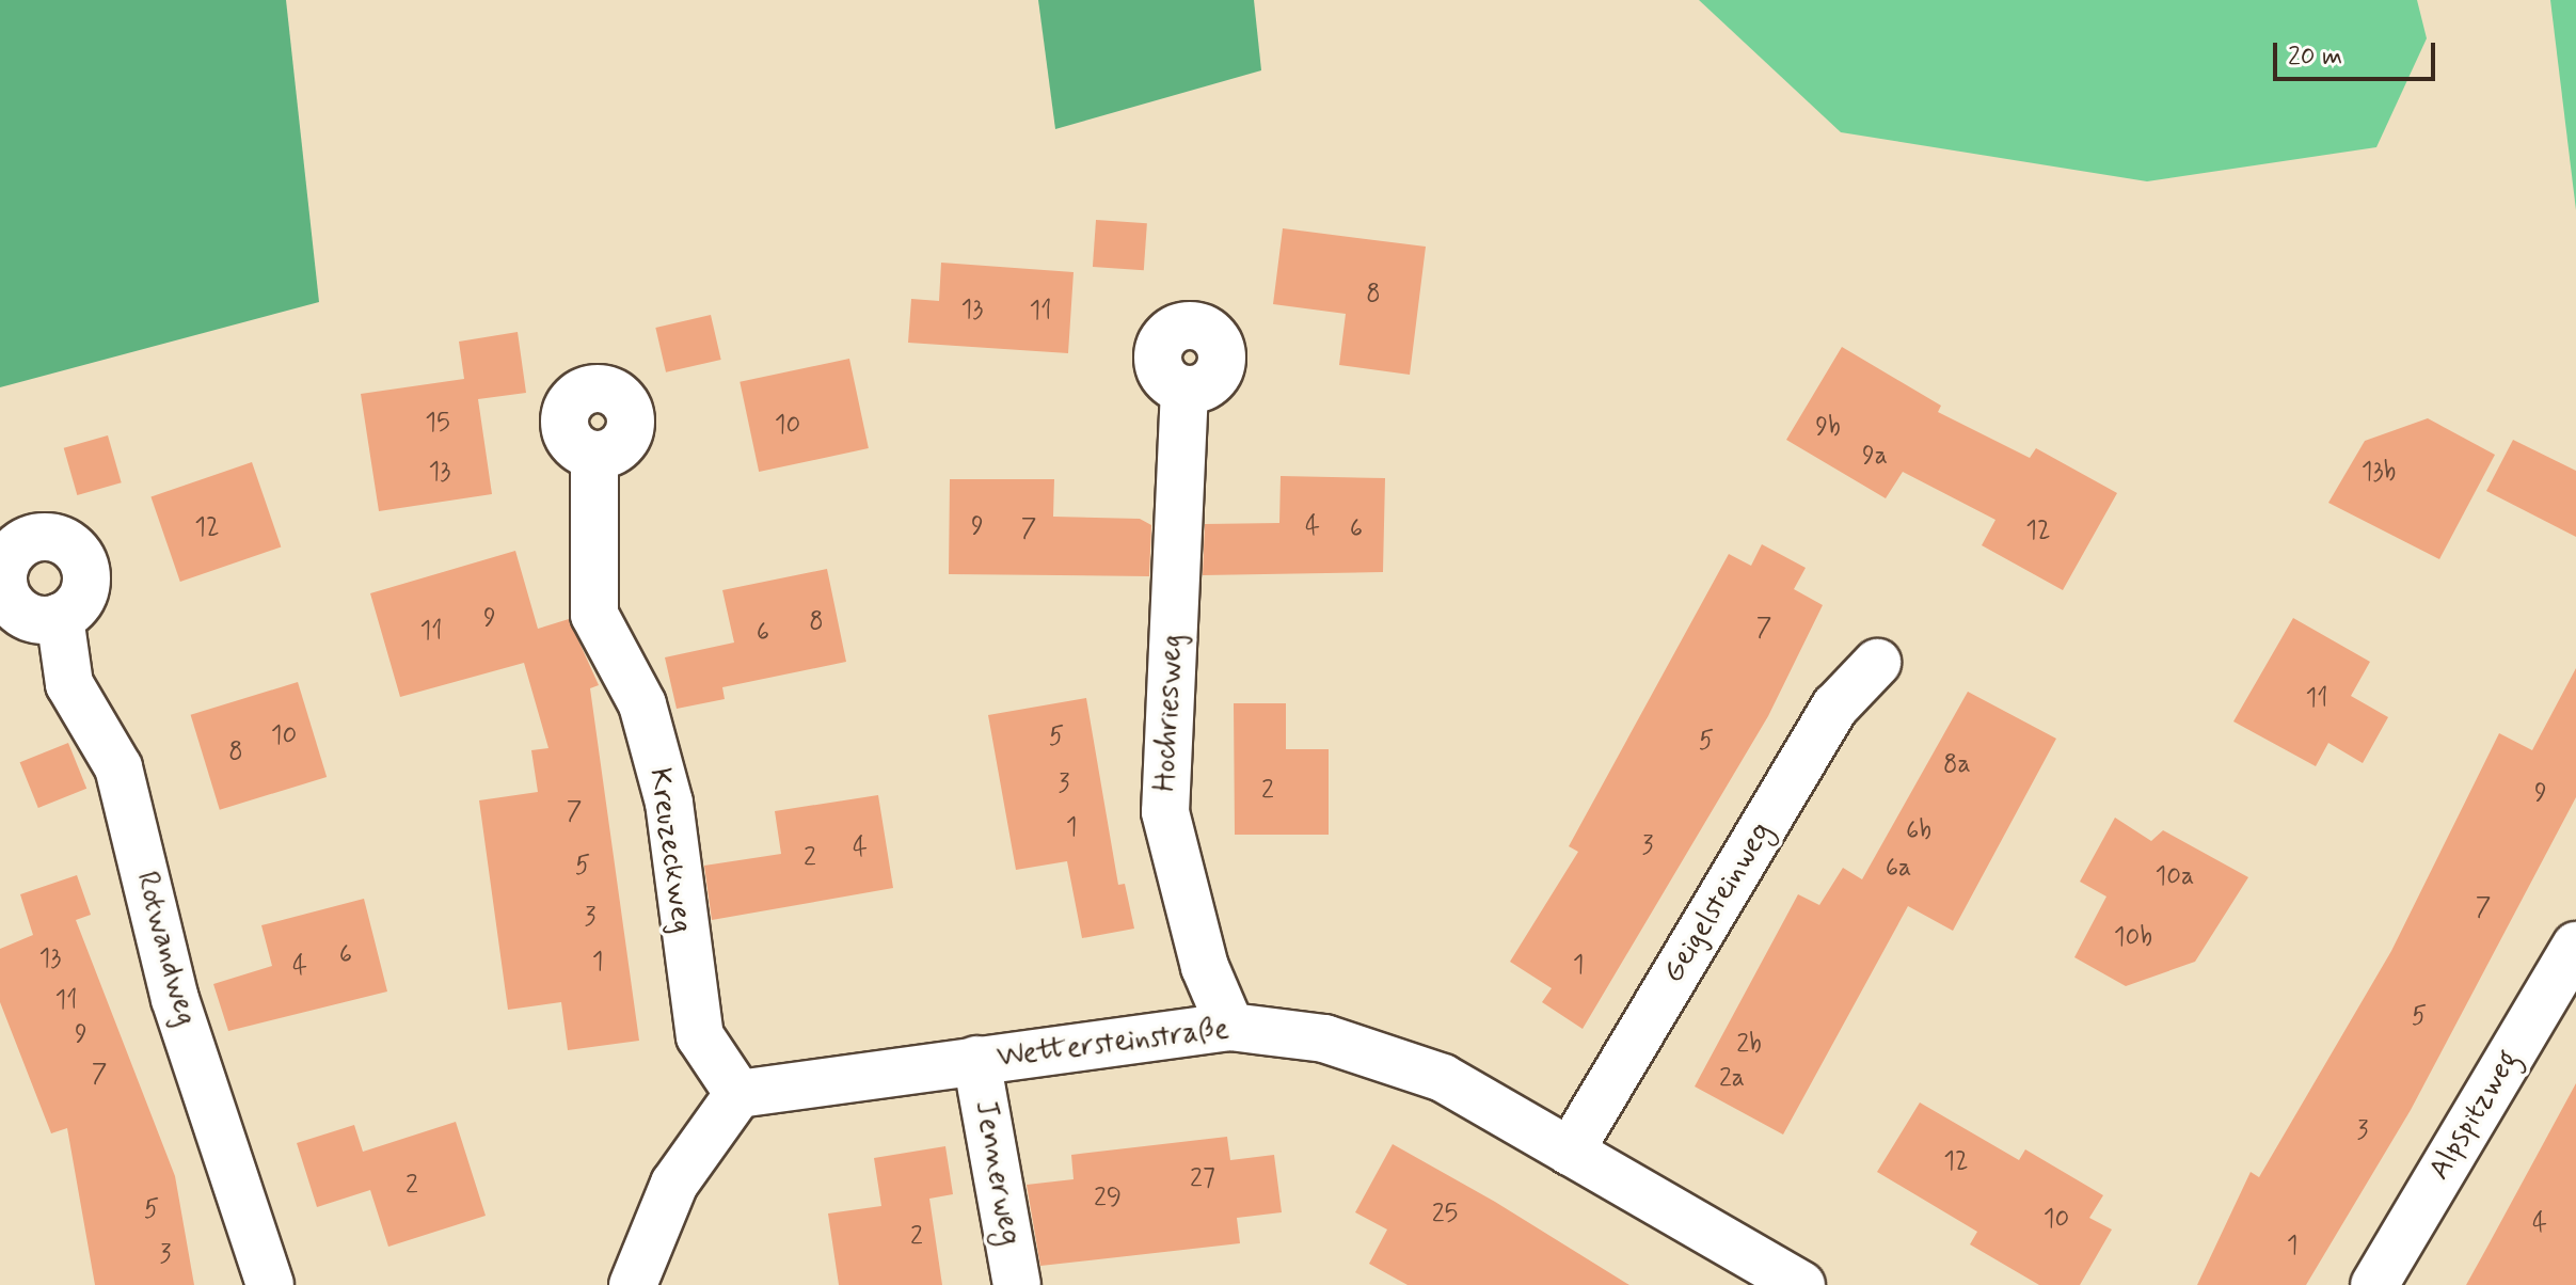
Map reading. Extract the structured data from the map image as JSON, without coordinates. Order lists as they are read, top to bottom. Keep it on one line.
{"streets":{"street":["Hochriesweg","Kreuzeckweg","Geigelsteinweg","Rotwandweg","Wettersteinstraße","Alpspitzweg","Jennerweg"]},"crossings":[["Hochriesweg","Wettersteinstraße"],["Kreuzeckweg","Wettersteinstraße"],["Geigelsteinweg","Wettersteinstraße"],["Wettersteinstraße","Jennerweg"]],"house_numbers":["8","13","11","15","10","9b","9a","13","13b","9","4","12","7","6","12","9","8","7","11","6","11","10","5","5","8","8a","3","2","9","7","1","6b","3","4","2","5","6a","10a","7","3","10b","6","13","1","1","4","11","5","9","2b","7","2a","3","12","27","2","29","5","25","10","4","2","1","3"],"scale_bar":"20 m"}
